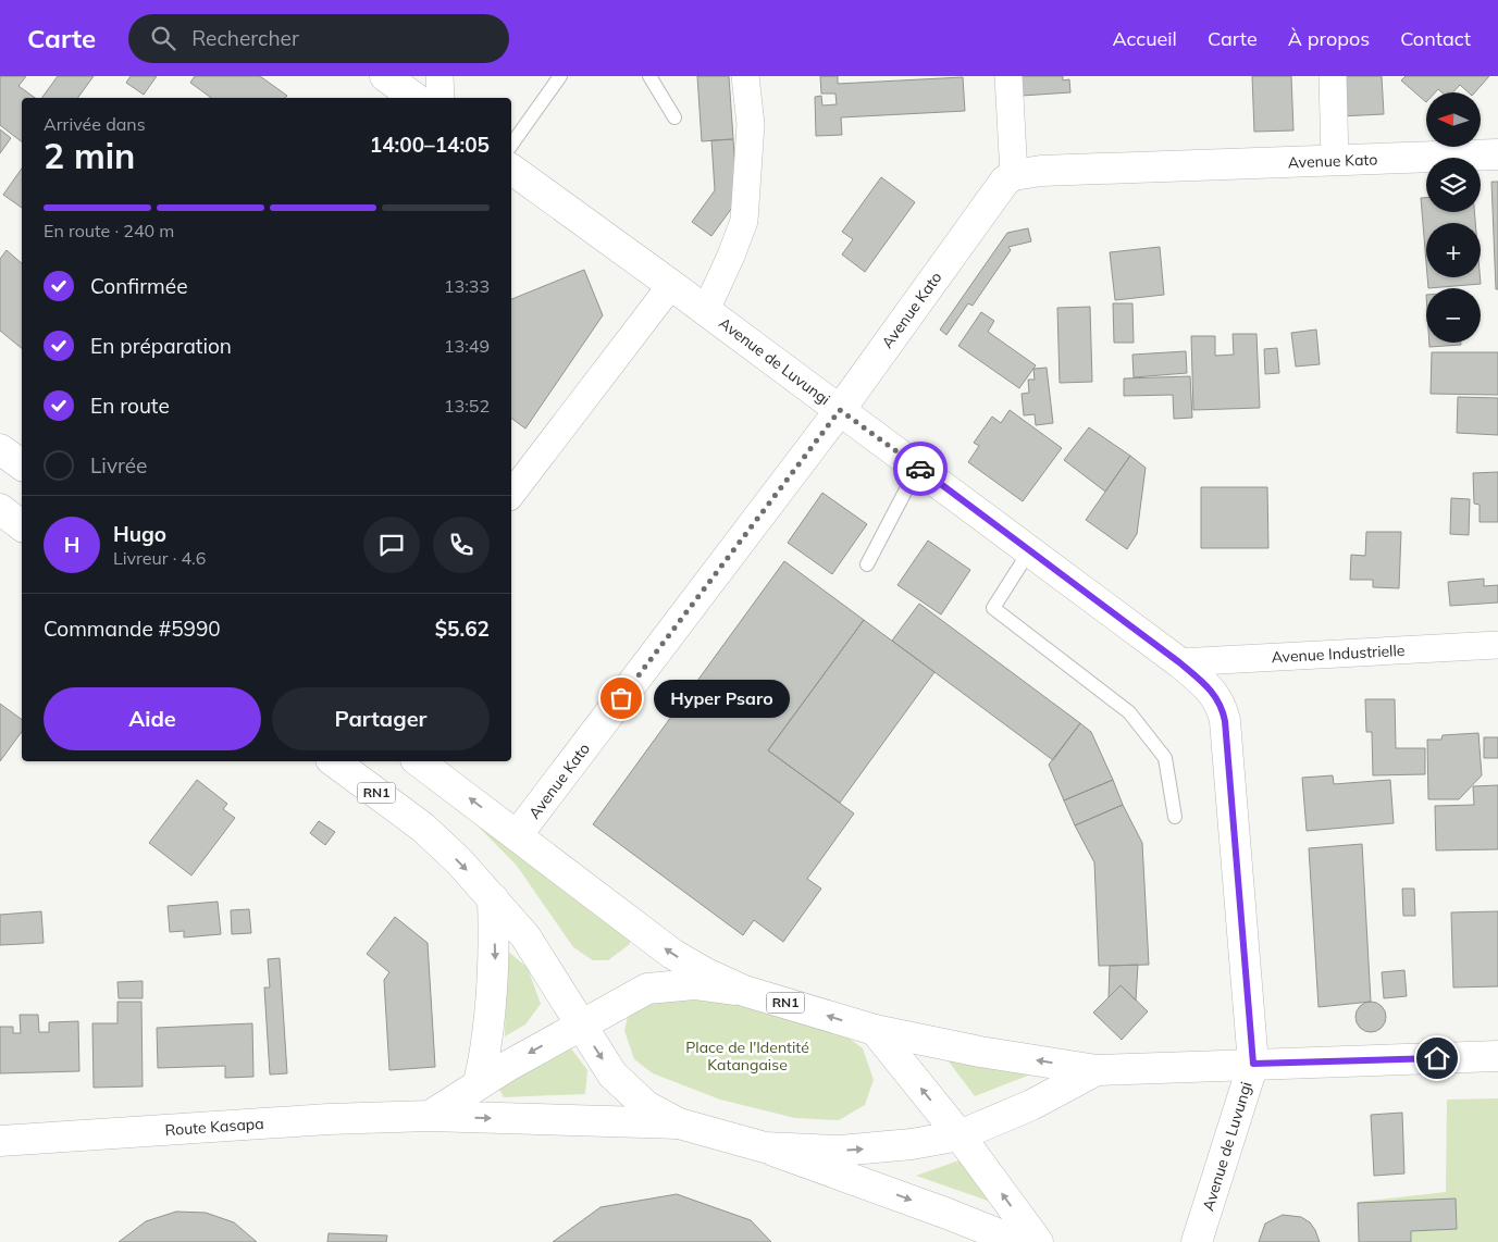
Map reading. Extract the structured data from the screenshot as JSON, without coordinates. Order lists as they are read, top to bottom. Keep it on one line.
{"streets":{"main road":["Avenue Kato","Avenue de Luvungi","RN1","Route Kasapa"],"street":["Avenue Industrielle"]},"crossings":[["Avenue Kato","Avenue de Luvungi"],["Avenue Kato","RN1"],["Avenue de Luvungi","Avenue Industrielle"],["Avenue de Luvungi","RN1"]],"parks":["Place de l'Identité Katangaise"],"places":["Hyper Psaro"],"north":"left","page":{"header":"Carte","search":"Rechercher","nav":["Accueil","Carte","À propos","Contact"],"map_buttons":["+","−"],"heading":["2 min","Arrivée dans","14:00–14:05"],"panel":["Hugo","Livreur · 4.6","Commande #5990","$5.62"],"bar":"En route · 240 m","list":[["Confirmée","13:33"],["En préparation","13:49"],["En route","13:52"],"Livrée"],"round":"H","buttons":["Aide","Partager"],"bubble":"Hyper Psaro"}}
